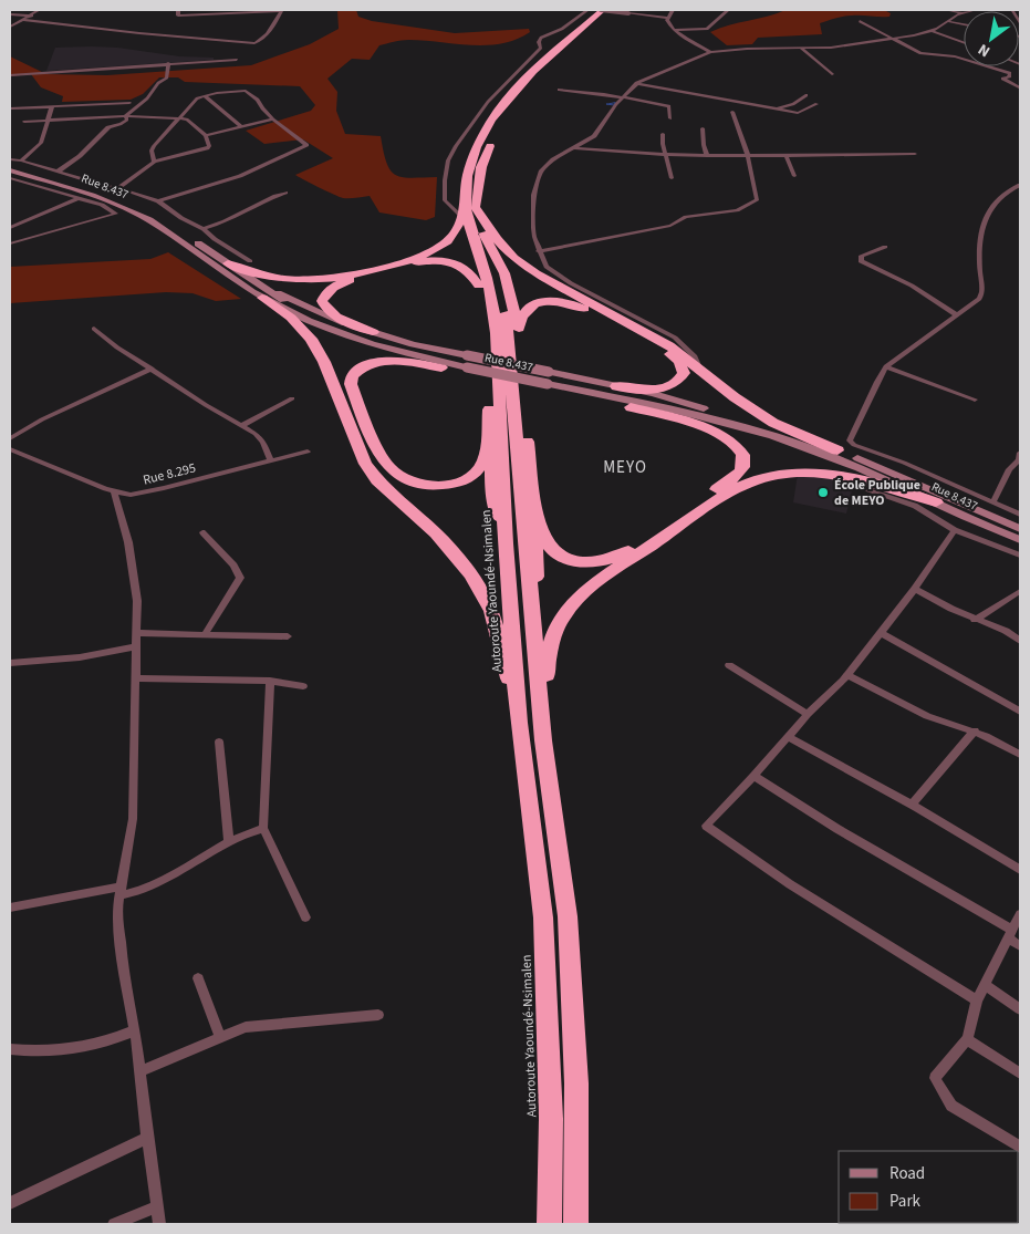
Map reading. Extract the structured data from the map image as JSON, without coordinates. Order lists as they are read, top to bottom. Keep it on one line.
{"streets":{"highway":["Autoroute Yaoundé-Nsimalen"],"main road":["Rue 8.437"],"street":["Rue 8.295"]},"districts":["MEYO"],"places":["École Publique de MEYO"],"legend":["Road","Park"],"north":"bottom left"}
